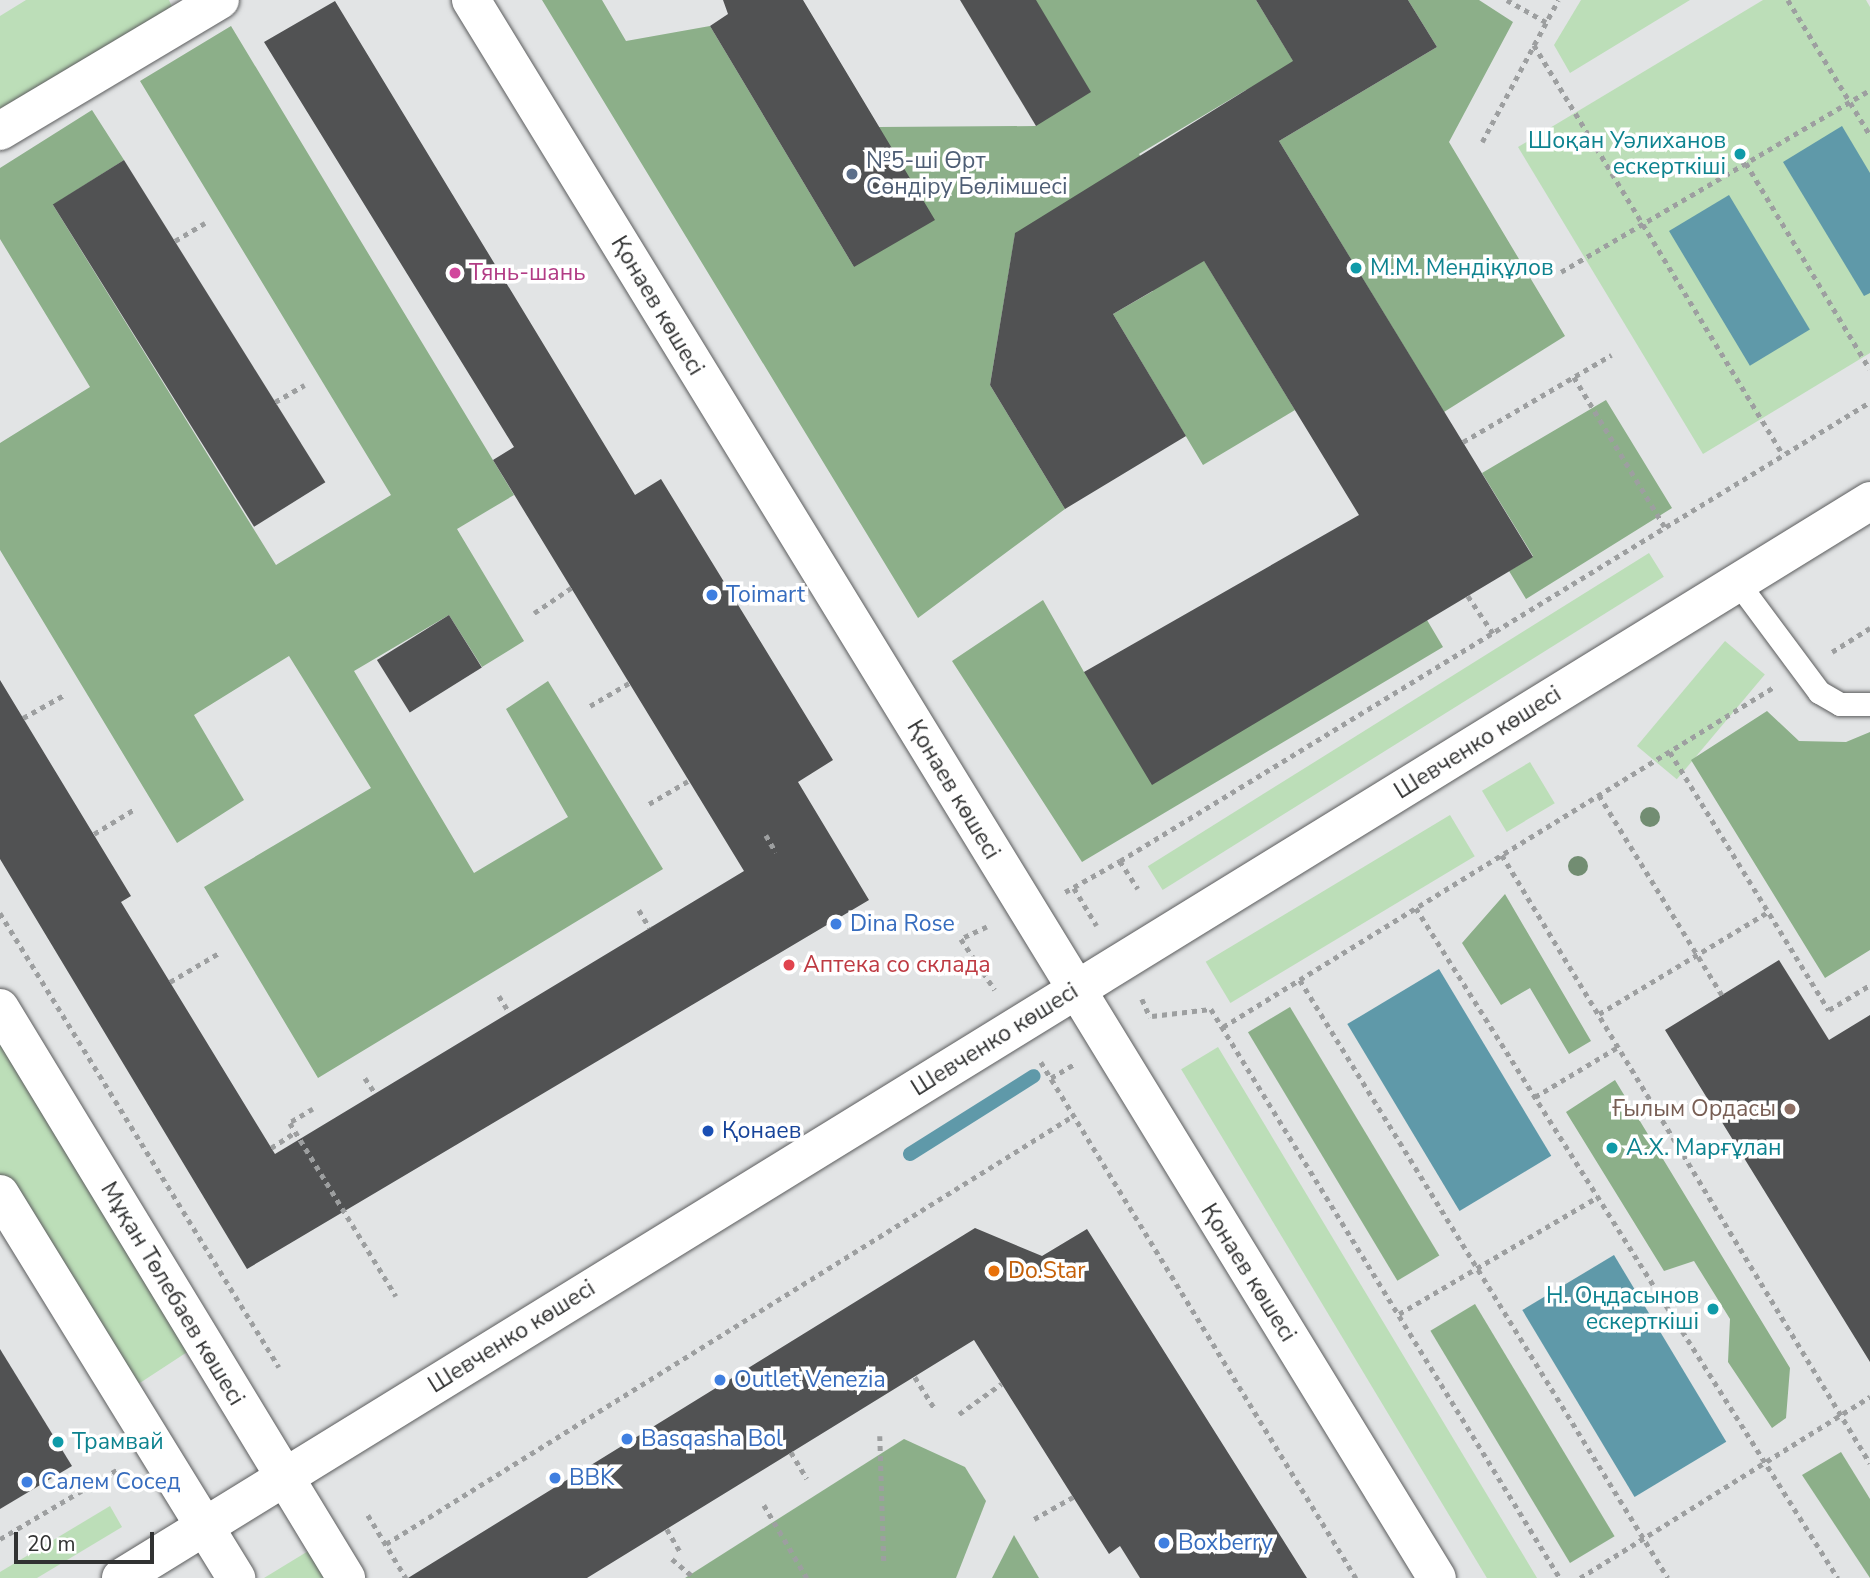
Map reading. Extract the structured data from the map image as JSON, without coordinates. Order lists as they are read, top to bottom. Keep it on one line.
{"streets":{"street":["Қонаев көшесі","Шевченко көшесі","Мұқан Төлебаев көшесі"]},"crossings":[["Қонаев көшесі","Шевченко көшесі"],["Шевченко көшесі","Мұқан Төлебаев көшесі"]],"places":["Шоқан Уәлиханов ескерткіші","№5-ші Өрт Сөндіру Бөлімшесі","М.М. Мендіқұлов","Тянь-шань","Toimart","Dina Rose","Аптека со склада","Ғылым Ордасы","Қонаев","А.Х. Марғұлан","Do.Star","Н. Оңдасынов ескерткіші","Outlet Venezia","Basqasha Bol","Трамвай","BBK","Салем Сосед","Boxberry"],"scale_bar":"20 m"}
